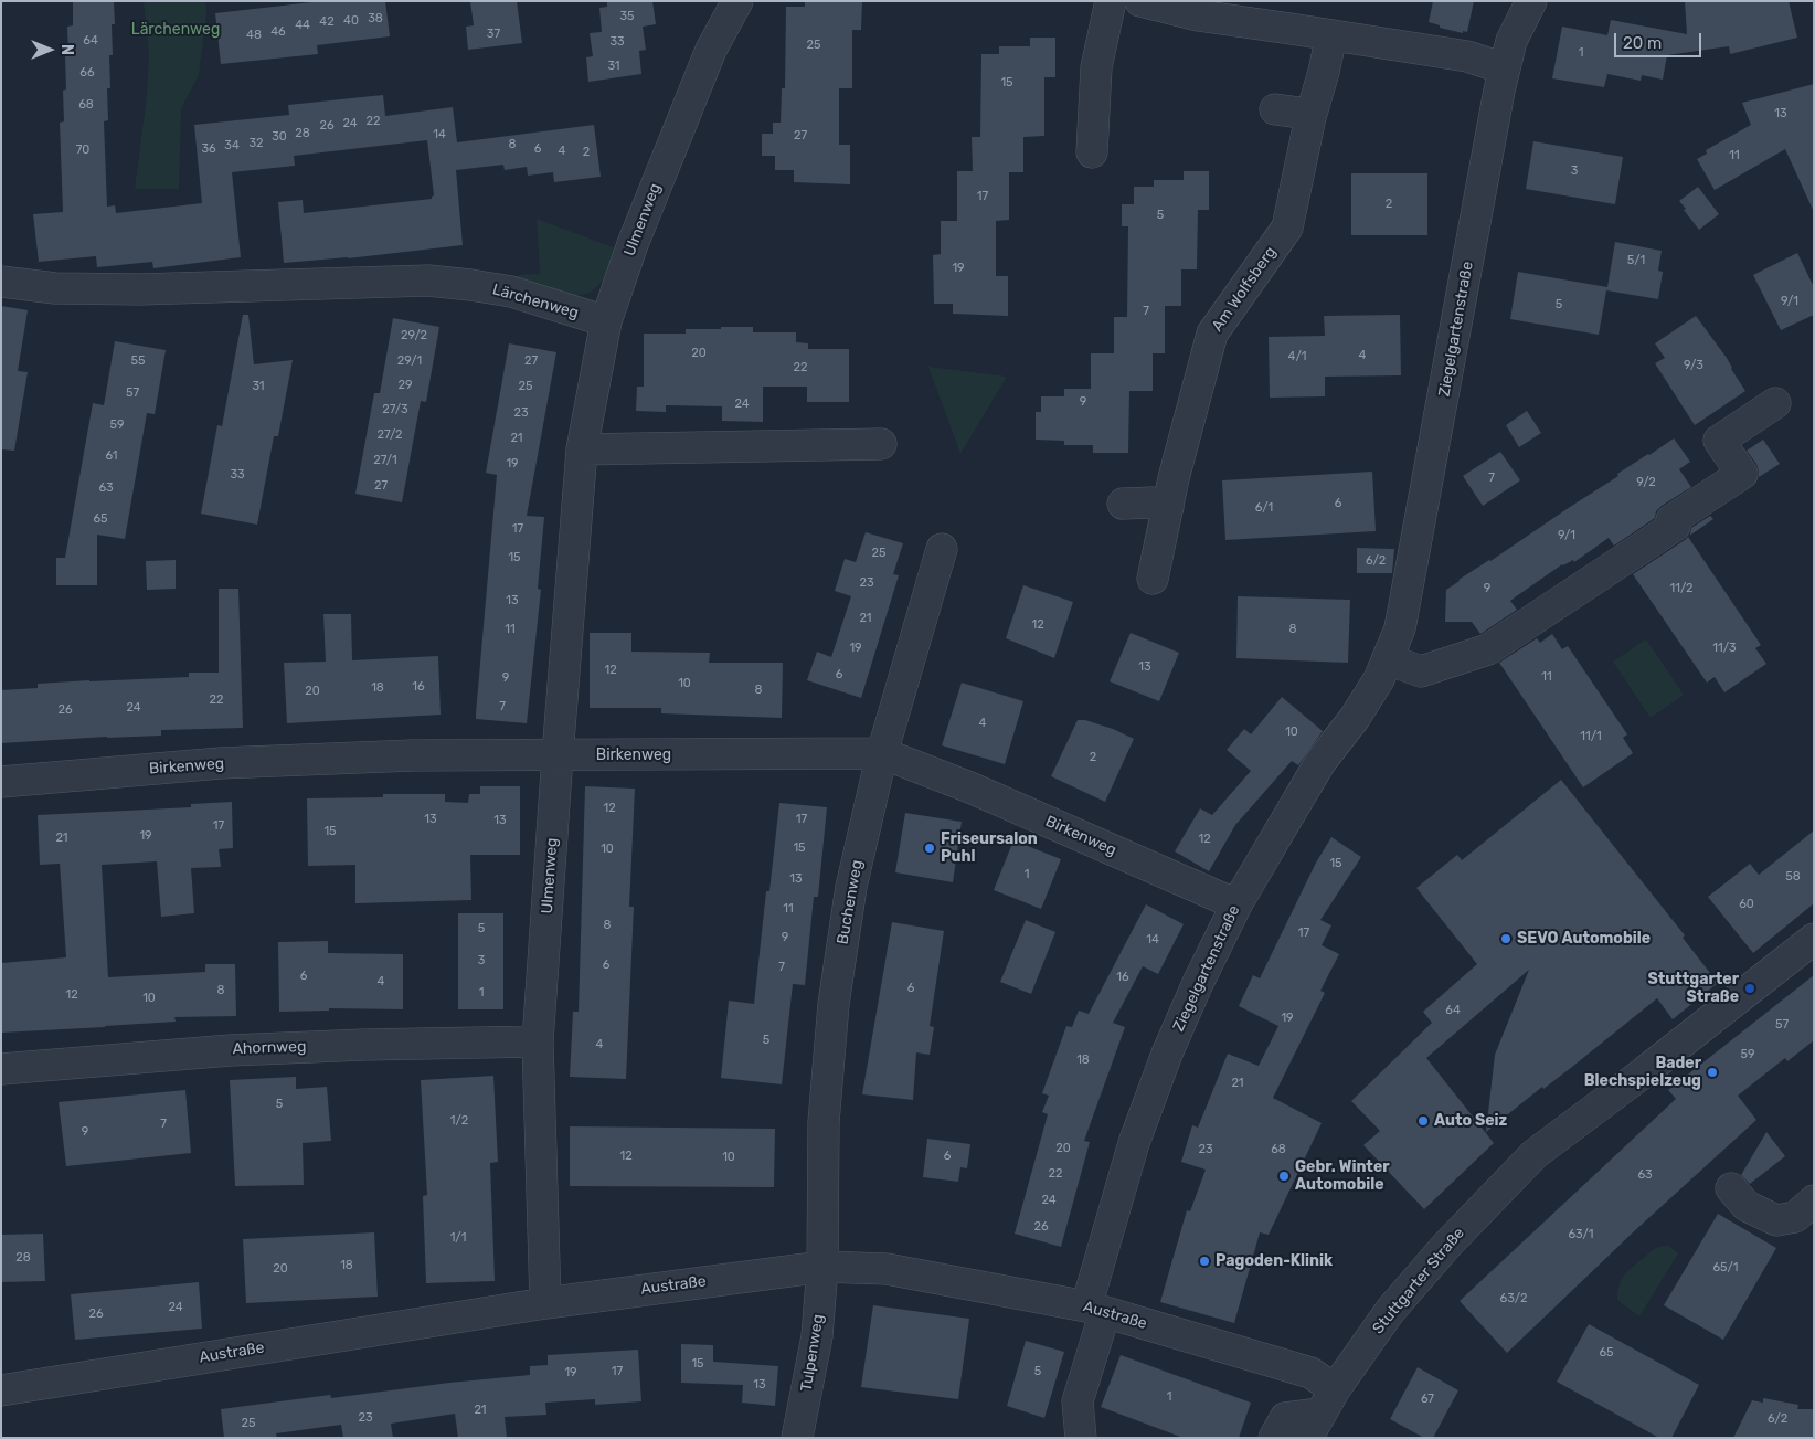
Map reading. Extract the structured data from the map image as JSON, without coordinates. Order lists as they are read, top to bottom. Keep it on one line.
{"streets":{"street":["Ulmenweg","Am Wolfsberg","Lärchenweg","Ziegelgartenstraße","Birkenweg","Buchenweg","Ahornweg","Stuttgarter Straße","Austraße","Tulpenweg"]},"crossings":[["Ulmenweg","Lärchenweg"],["Ulmenweg","Birkenweg"],["Ulmenweg","Ahornweg"],["Ulmenweg","Austraße"],["Ziegelgartenstraße","Birkenweg"],["Ziegelgartenstraße","Austraße"],["Birkenweg","Buchenweg"],["Buchenweg","Austraße"],["Buchenweg","Tulpenweg"],["Stuttgarter Straße","Austraße"],["Austraße","Tulpenweg"]],"parks":["Lärchenweg"],"places":["Friseursalon Puhl","SEVO Automobile","Stuttgarter Straße","Bader Blechspielzeug","Auto Seiz","Gebr. Winter Automobile","Pagoden-Klinik"],"house_numbers":["35","38","40","42","44","46","37","48","64","33","25","1","31","66","15","68","13","22","24","26","28","14","27","30","32","8","34","36","6","70","4","2","11","3","17","2","5","5/1","19","9/1","5","7","29/2","20","4","4/1","55","29/1","27","9/3","22","29","31","25","57","9","24","27/3","23","59","27/2","21","61","27/1","19","33","7","9/2","27","63","6","6/1","65","17","9/1","25","15","6/2","23","9","11/2","13","21","12","11","8","19","11/3","13","12","6","11","9","10","16","18","8","20","22","7","24","26","4","10","11/1","2","12","13","17","13","17","15","19","21","12","15","10","15","1","58","13","60","11","8","5","17","9","14","3","6","7","6","16","4","6","8","1","12","10","64","19","57","5","4","59","18","21","5","1/2","7","9","20","23","68","12","6","10","22","63","24","26","63/1","1/1","28","18","65/1","20","63/2","24","26","65","15","17","5","19","13","1","67","21","23","6/2","25"],"scale_bar":"20 m","north":"right"}
